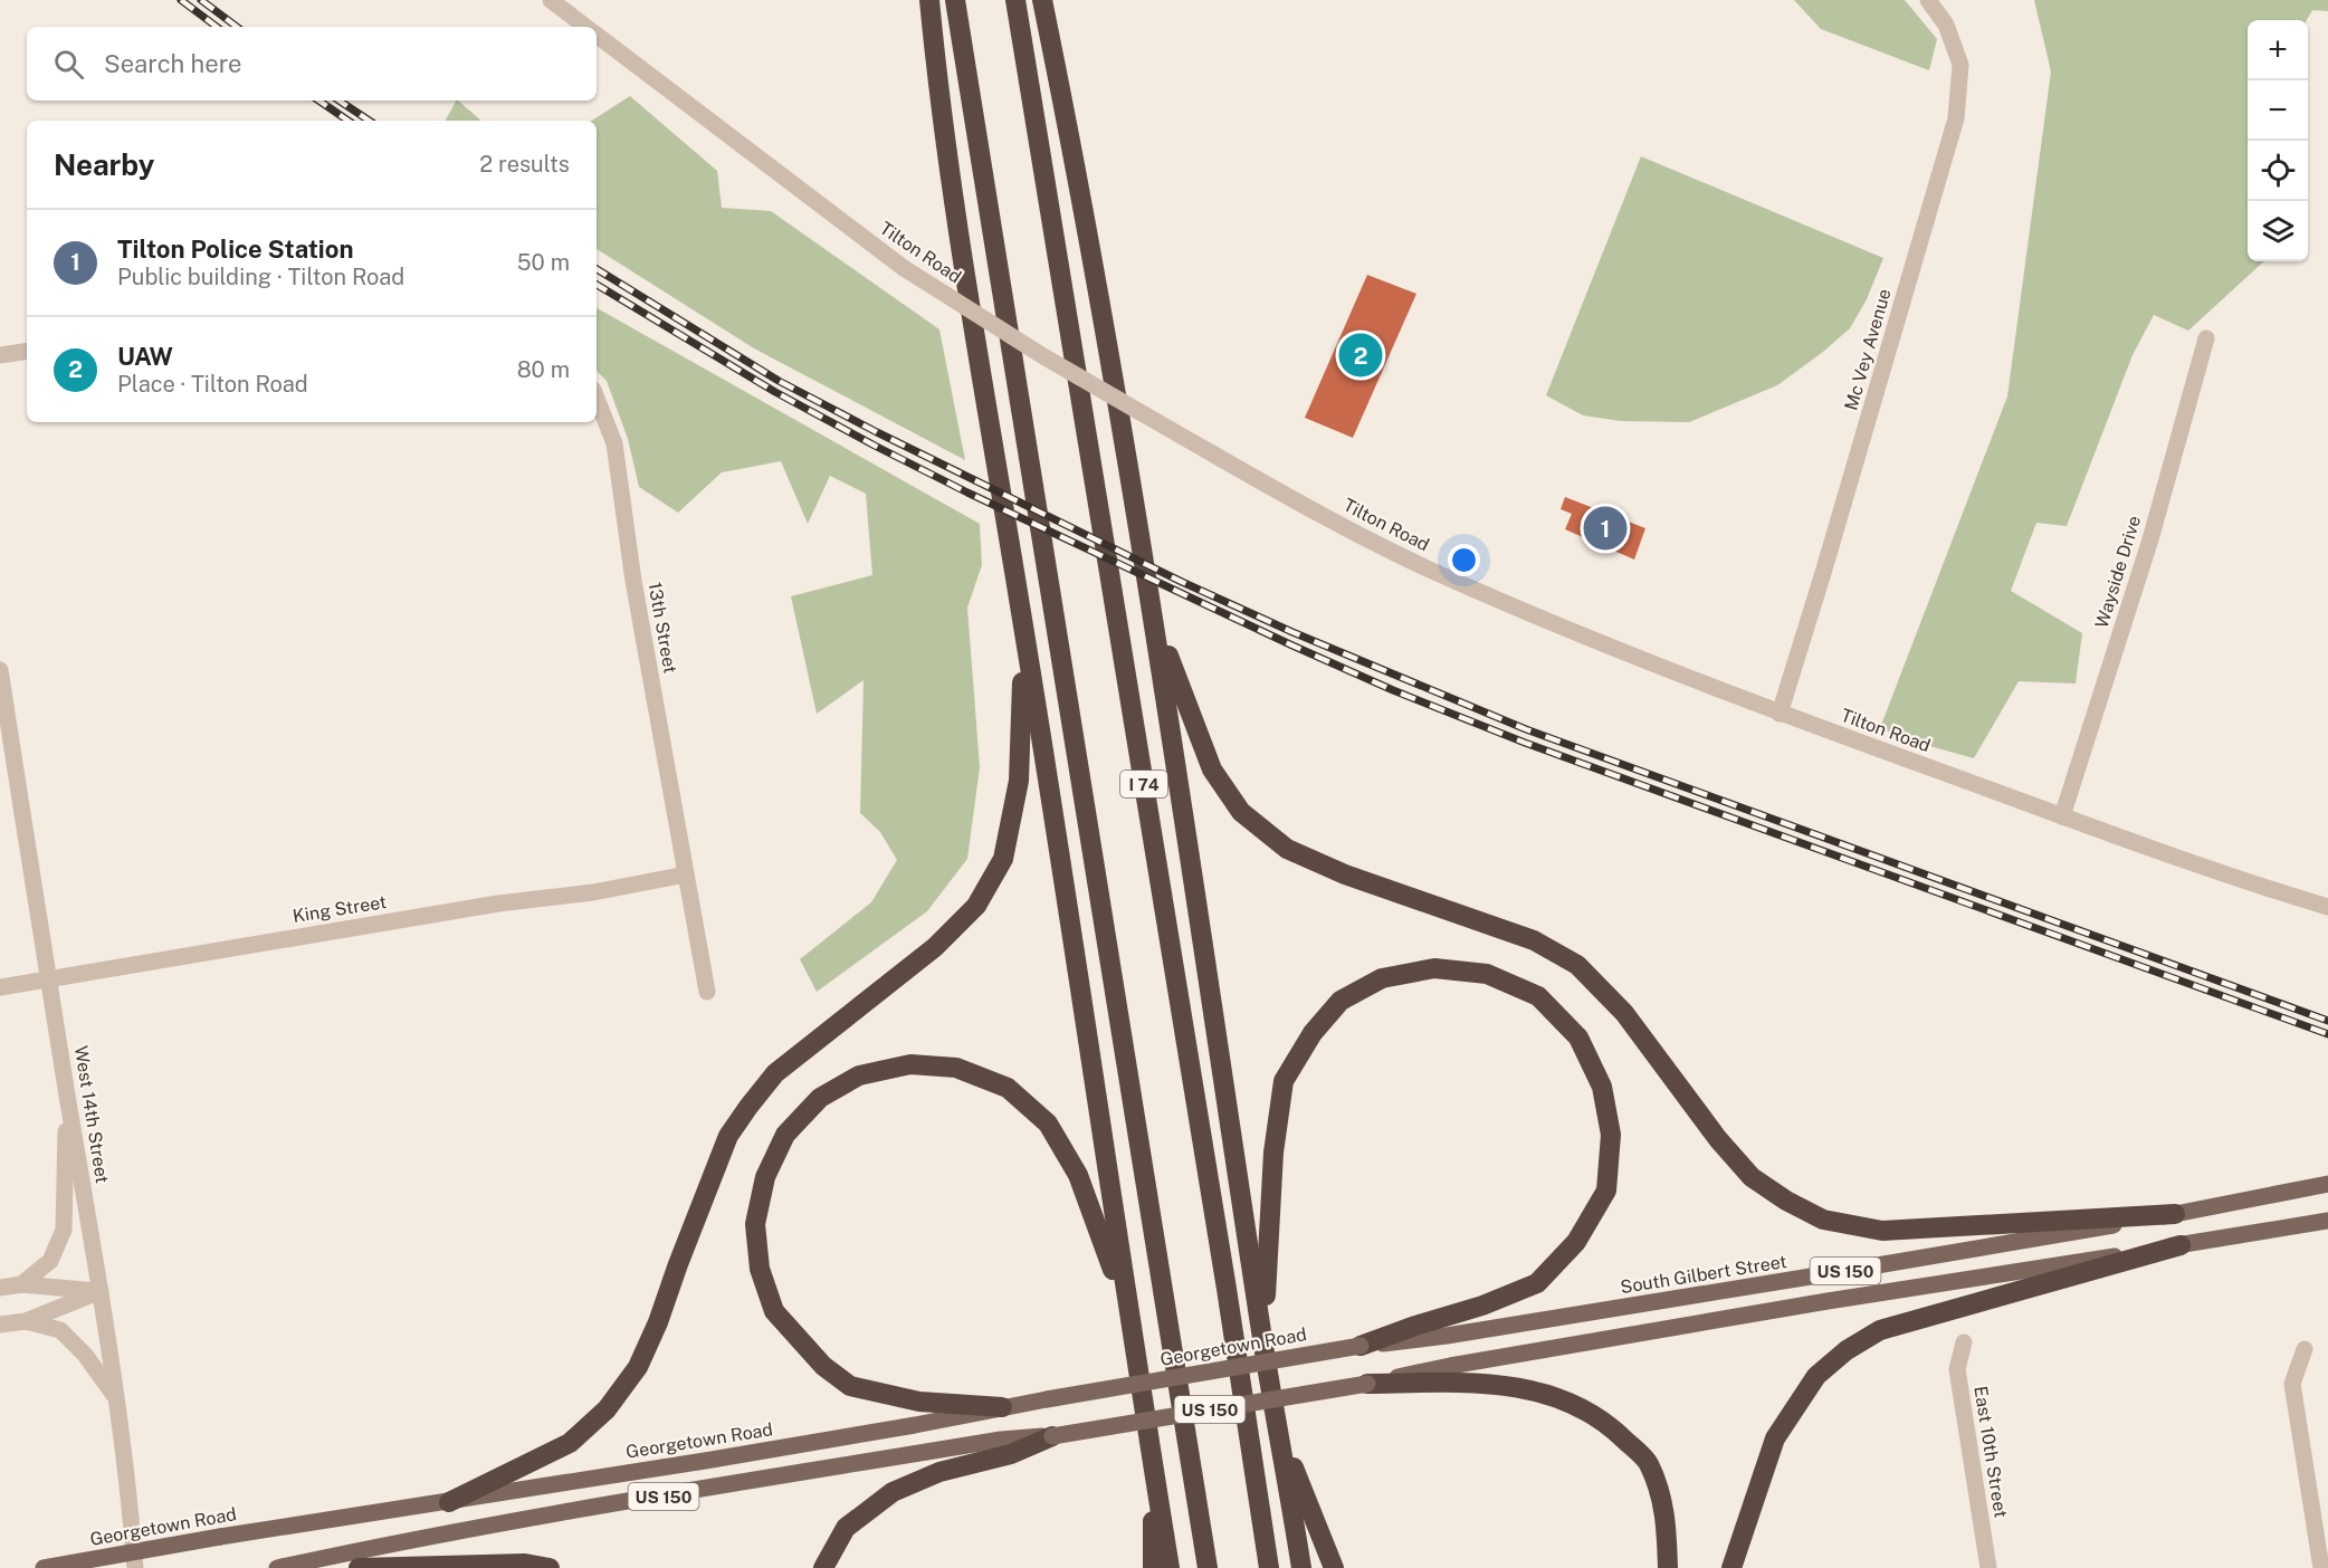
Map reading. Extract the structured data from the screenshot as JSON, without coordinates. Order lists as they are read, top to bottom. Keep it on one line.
{"streets":{"highway":["I 74"],"main road":["US 150","South Gilbert Street","Georgetown Road"],"street":["Tilton Road","Mc Vey Avenue","Wayside Drive","13th Street","King Street","West 14th Street","East 10th Street"]},"crossings":[["Tilton Road","Mc Vey Avenue"],["Tilton Road","Wayside Drive"],["13th Street","King Street"],["King Street","West 14th Street"],["South Gilbert Street","Georgetown Road"]],"page":{"map_buttons":["+","−"],"search":"Search here","heading":["Nearby","2 results"],"list":[{"mark":"1","name":"Tilton Police Station","note":"Public building · Tilton Road","value":"50 m"},{"mark":"2","name":"UAW","note":"Place · Tilton Road","value":"80 m"}],"pins":["2","1"]}}
